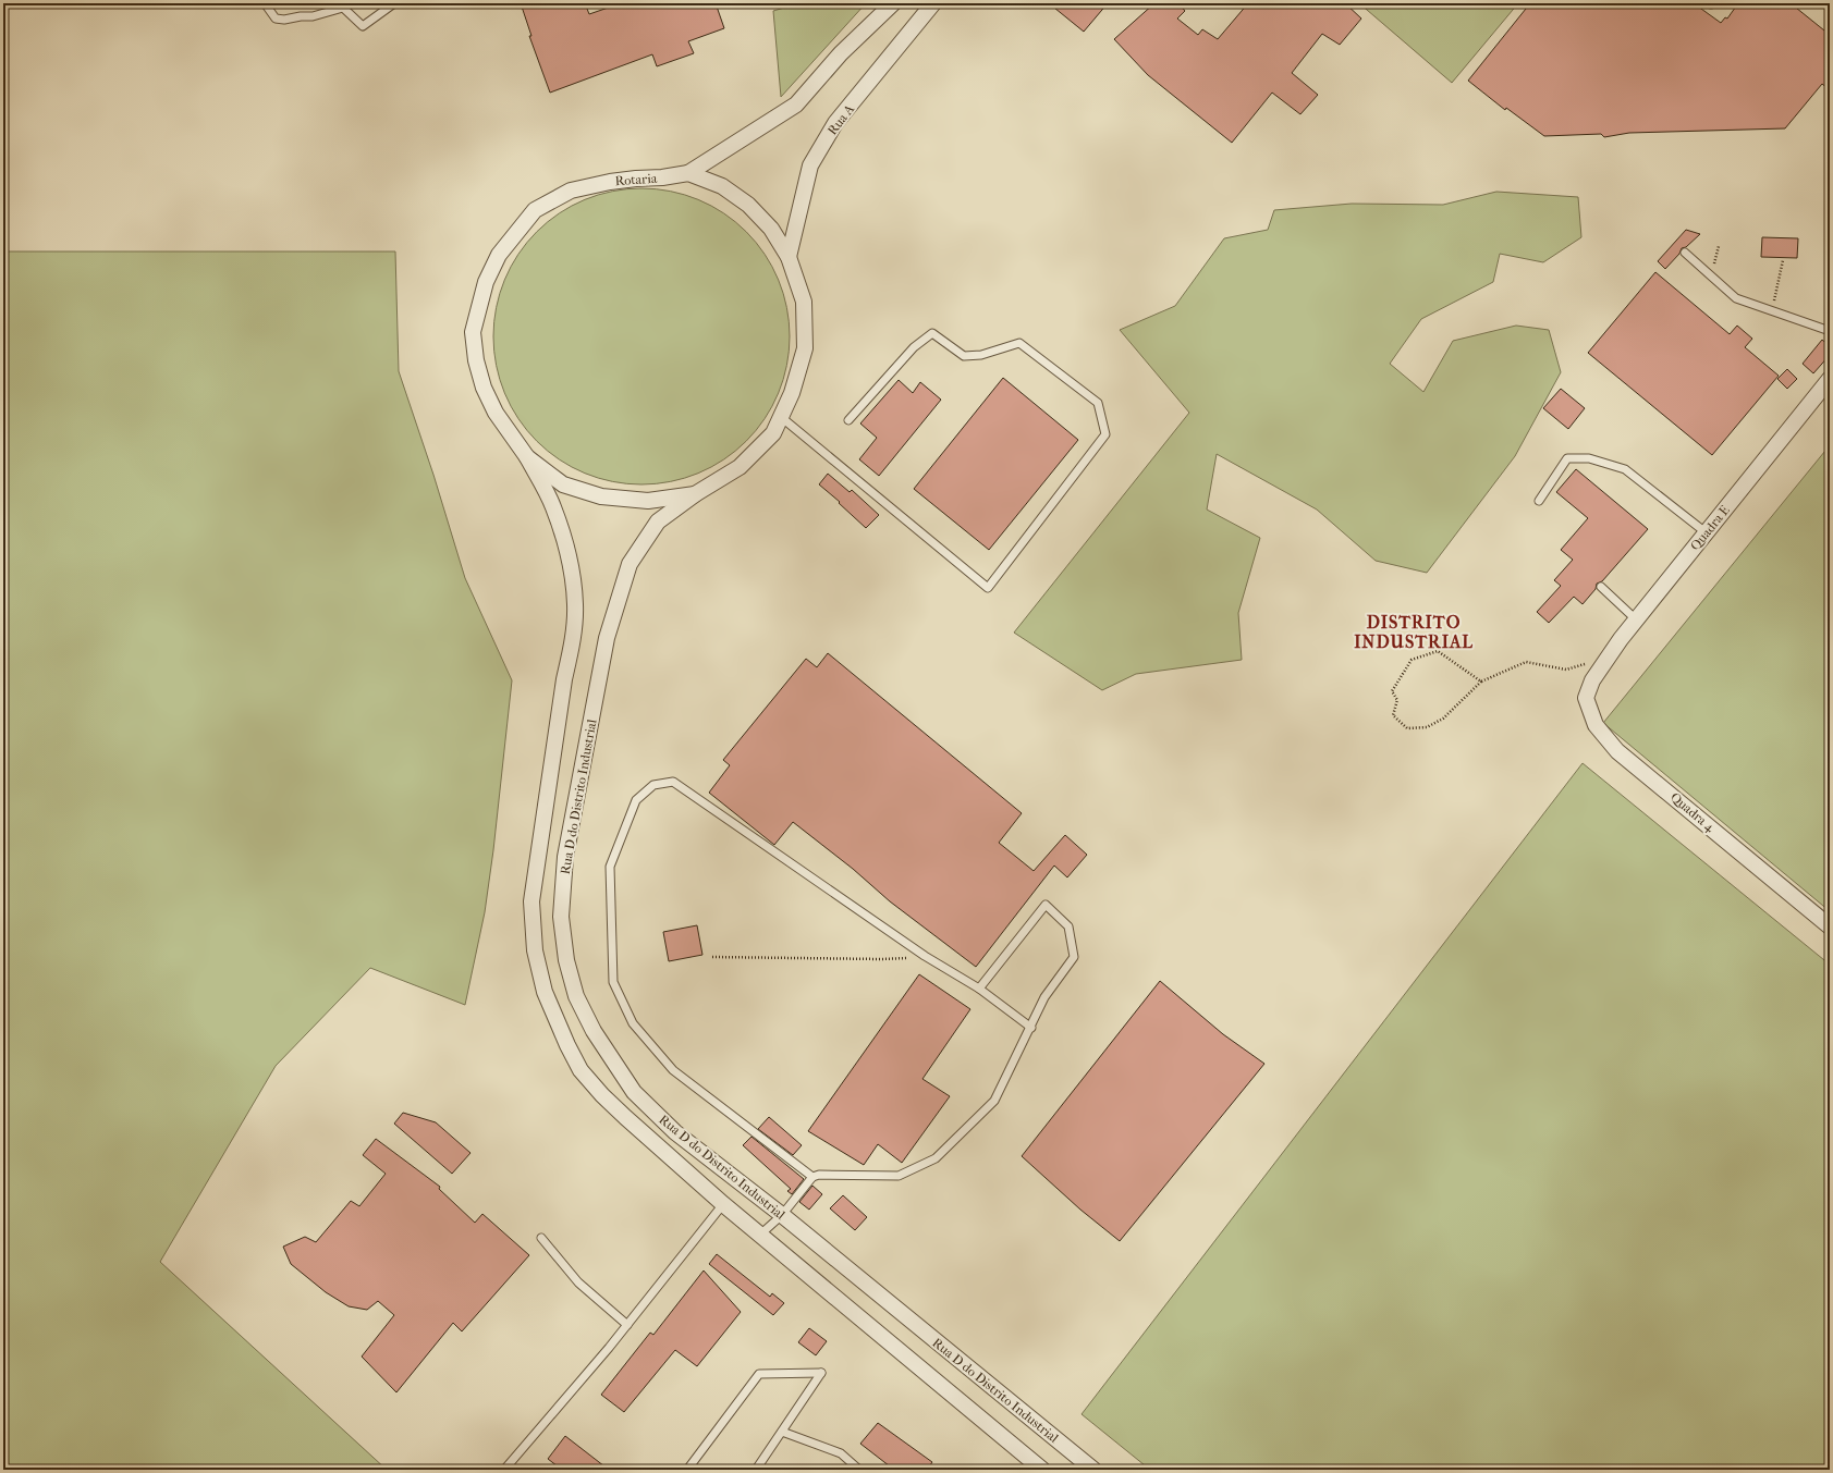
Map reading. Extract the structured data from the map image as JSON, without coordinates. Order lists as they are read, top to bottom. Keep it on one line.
{"streets":{"street":["Rua A","Rotaria","Quadra E","Rua D do Distrito Industrial","Quadra 4"]},"crossings":[["Rua A","Rotaria"],["Rotaria","Rua D do Distrito Industrial"],["Quadra E","Quadra 4"]],"districts":["DISTRITO INDUSTRIAL"]}
